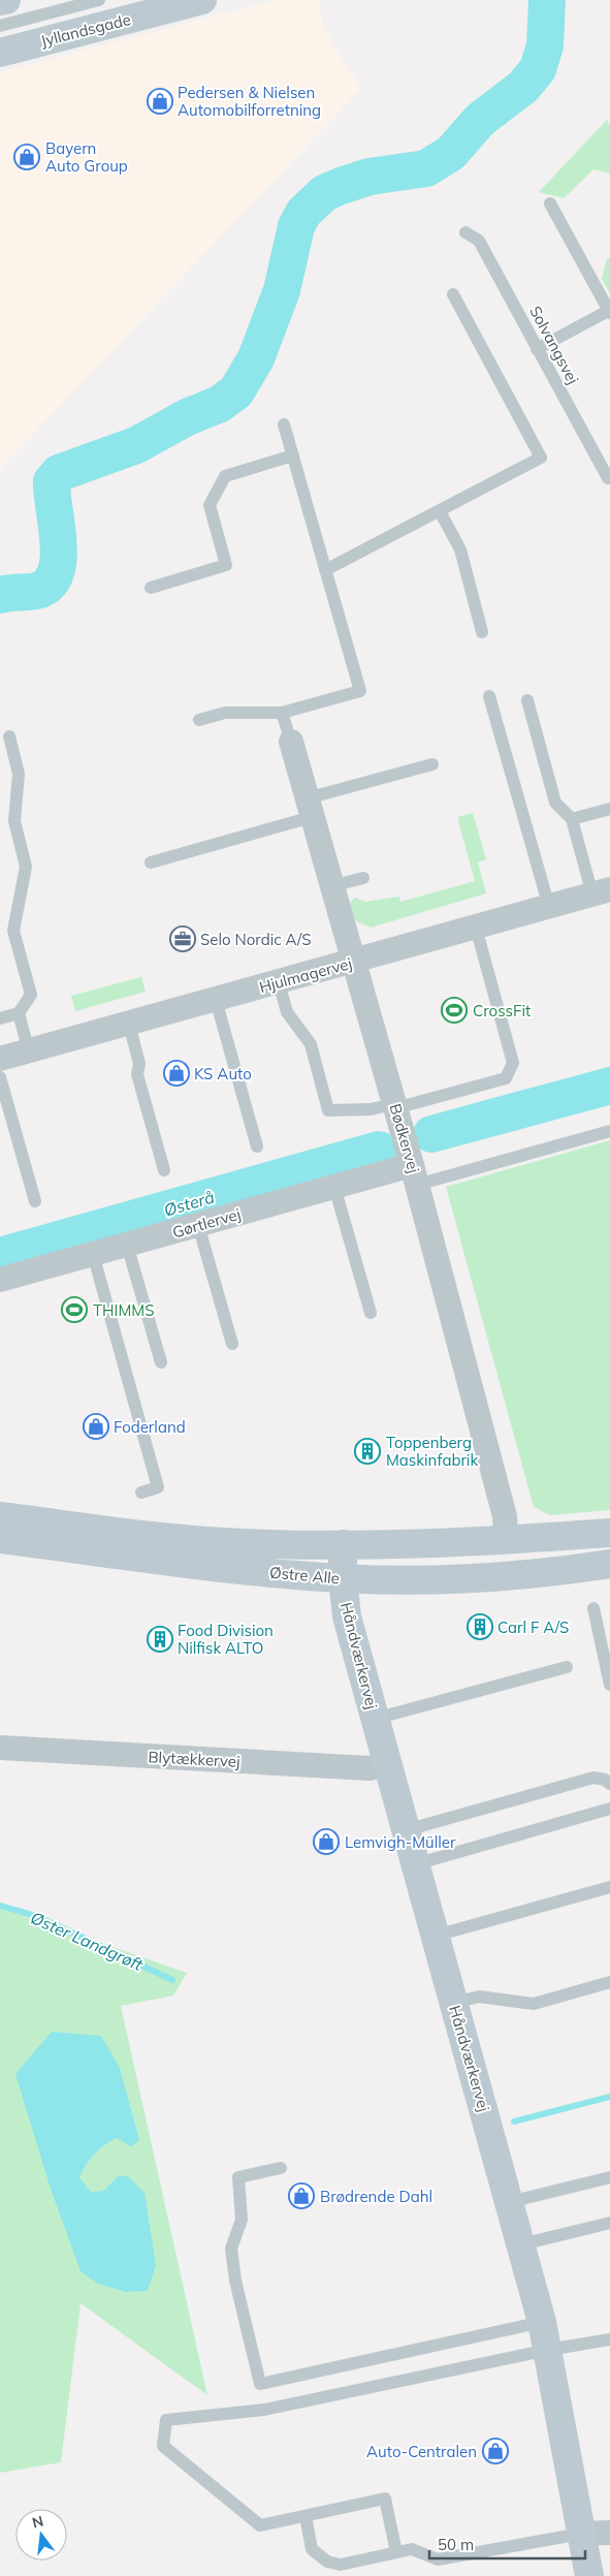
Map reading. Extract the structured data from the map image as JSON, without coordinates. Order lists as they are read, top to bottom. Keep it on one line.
{"streets":{"street":["Jyllandsgade","Hjulmagervej","Bødkervej","Gørtlervej","Østre Alle","Håndværkervej","Blytækkervej"],"lane":["Solvangsvej"]},"crossings":[["Hjulmagervej","Bødkervej"],["Bødkervej","Gørtlervej"],["Bødkervej","Østre Alle"],["Østre Alle","Håndværkervej"],["Håndværkervej","Blytækkervej"]],"water":["Østerå","Øster Landgrøft"],"places":{"shop":["Pedersen & Nielsen Automobilforretning","Bayern Auto Group","KS Auto","Foderland","Lemvigh-Müller","Brødrende Dahl","Auto-Centralen"],"office":["Selo Nordic A/S"],"sports":["CrossFit","THIMMS"],"building":["Toppenberg Maskinfabrik","Carl F A/S","Food Division Nilfisk ALTO"]},"scale_bar":"50 m","north":"top"}
